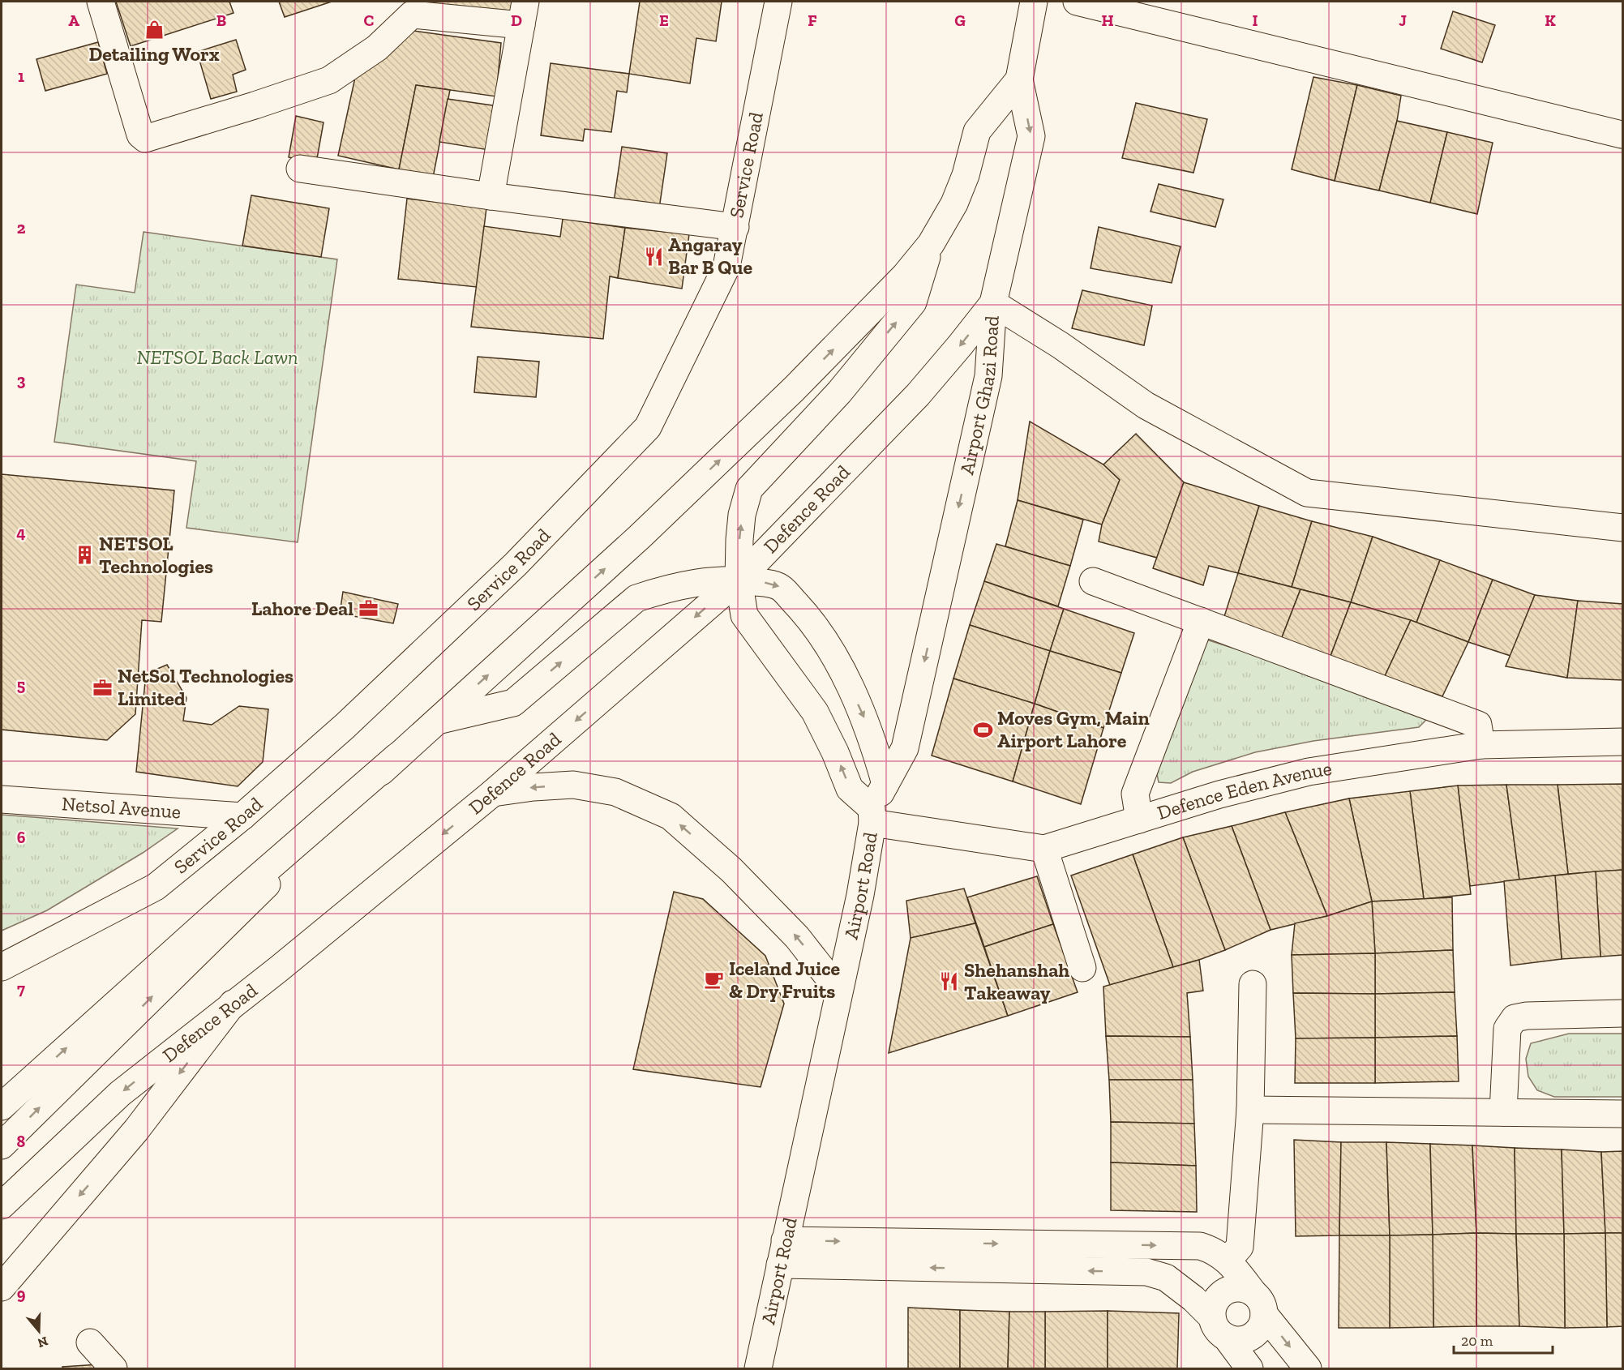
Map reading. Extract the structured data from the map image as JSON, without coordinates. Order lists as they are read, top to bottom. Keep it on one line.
{"streets":{"main road":["Service Road","Airport Ghazi Road","Defence Road","Defence Eden Avenue","Netsol Avenue","Airport Road"]},"crossings":[["Service Road","Netsol Avenue"],["Airport Ghazi Road","Defence Road"],["Airport Ghazi Road","Defence Eden Avenue"],["Airport Ghazi Road","Airport Road"],["Defence Road","Airport Road"],["Defence Eden Avenue","Airport Road"]],"one_way":["Airport Road"],"parks":["NETSOL Back Lawn"],"places":{"shop":["Detailing Worx"],"restaurant":["Angaray Bar B Que","Shehanshah Takeaway"],"building":["NETSOL Technologies"],"office":["Lahore Deal","NetSol Technologies Limited"],"sports":["Moves Gym, Main Airport Lahore"],"cafe":["Iceland Juice & Dry Fruits"]},"scale_bar":"20 m","north":"bottom","grid":{"columns":["A","B","C","D","E","F","G","H","I","J","K"],"rows":["1","2","3","4","5","6","7","8","9"]}}
